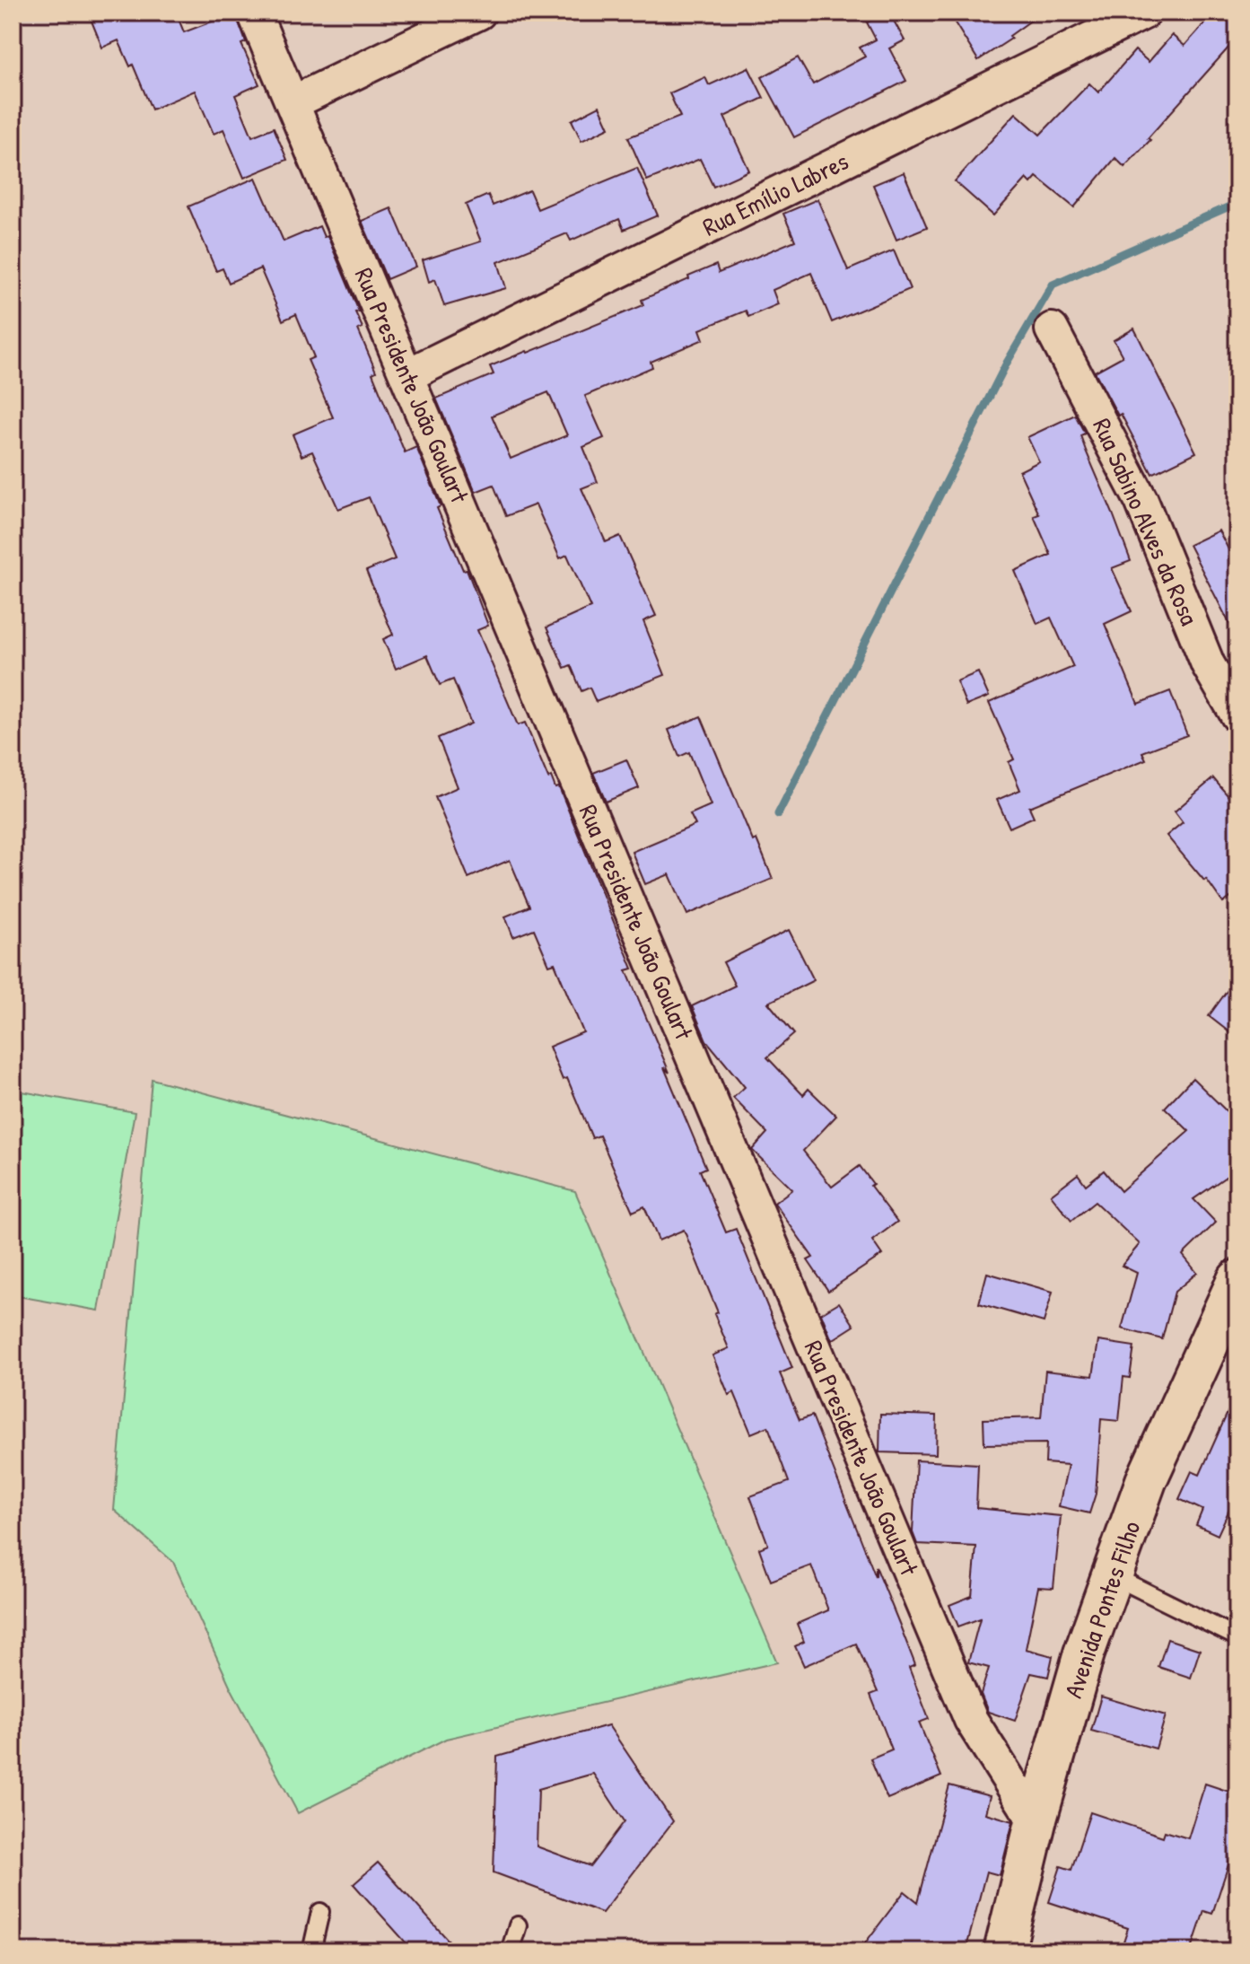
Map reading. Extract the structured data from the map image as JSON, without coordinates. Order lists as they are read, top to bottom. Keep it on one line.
{"streets":{"street":["Rua Emílio Labres","Rua Presidente João Goulart","Rua Sabino Alves da Rosa","Avenida Pontes Filho"]},"crossings":[["Rua Emílio Labres","Rua Presidente João Goulart"],["Rua Presidente João Goulart","Avenida Pontes Filho"]]}
